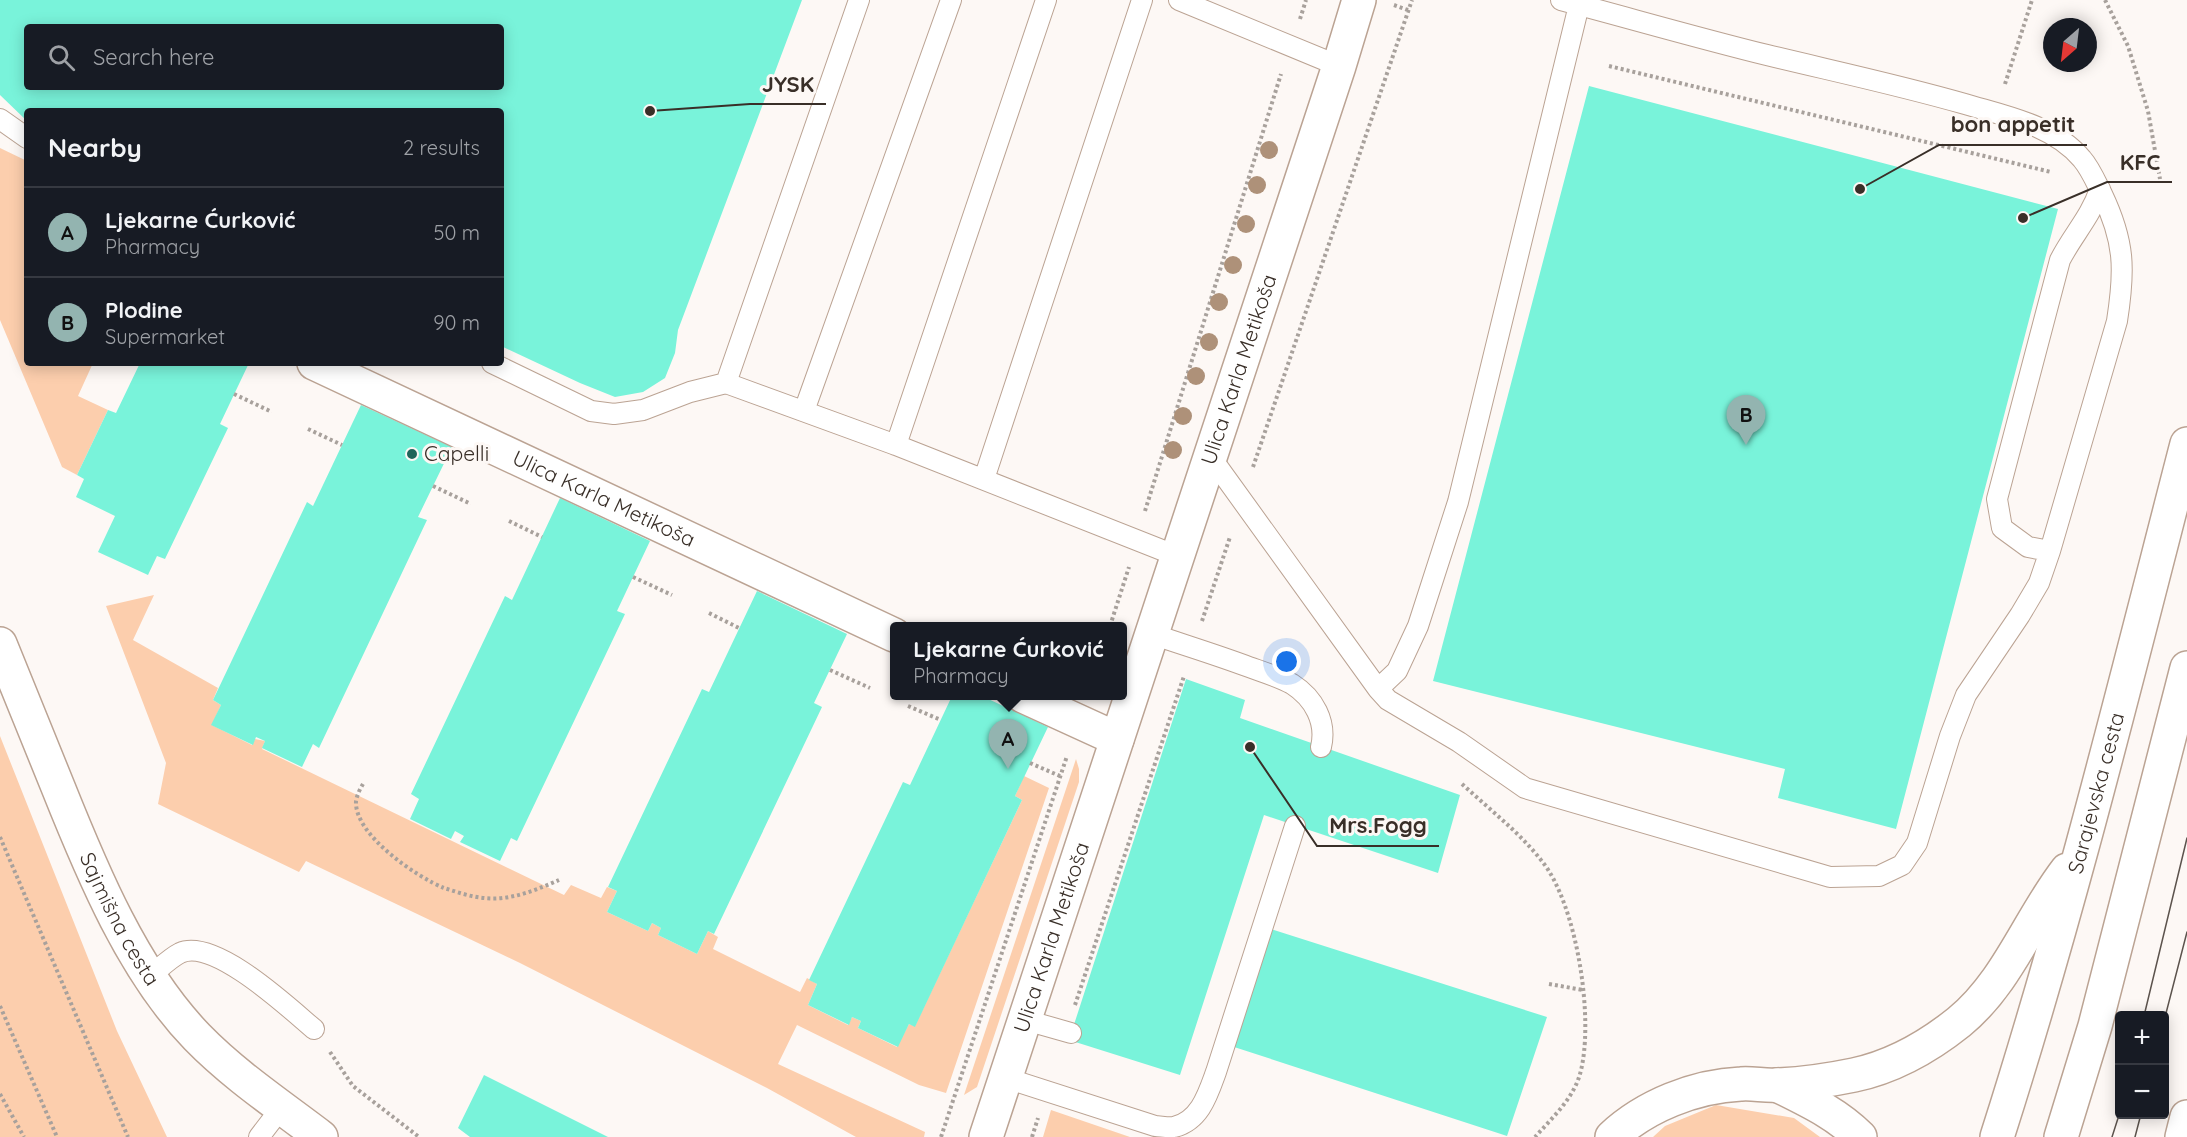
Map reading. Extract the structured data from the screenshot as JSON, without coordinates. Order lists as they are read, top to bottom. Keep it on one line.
{"streets":{"street":["Ulica Karla Metikoša","Sarajevska cesta","Sajmišna cesta"]},"places":["JYSK","bon appetit","KFC","Capelli","Mrs.Fogg"],"north":"bottom left","page":{"search":"Search here","heading":["Nearby","2 results"],"list":[{"mark":"A","name":"Ljekarne Ćurković","note":"Pharmacy","value":"50 m"},{"mark":"B","name":"Plodine","note":"Supermarket","value":"90 m"}],"pins":["B","A"],"popup":["Ljekarne Ćurković","Pharmacy"],"map_buttons":["+","−"]}}
